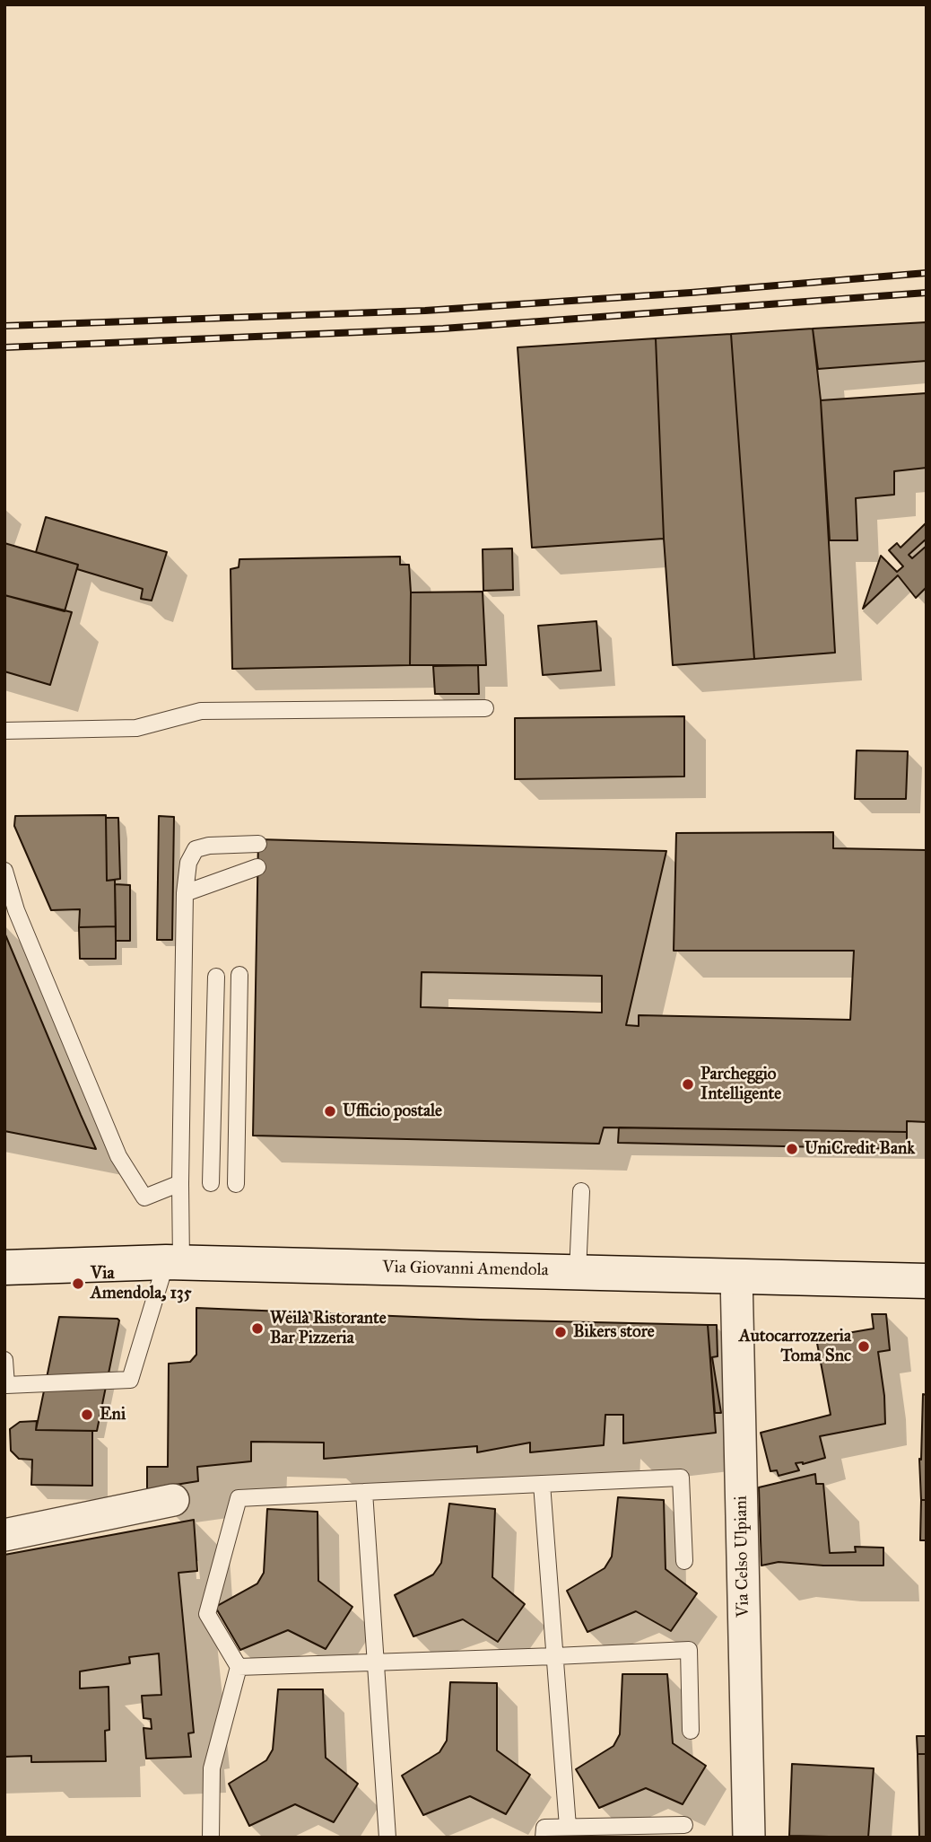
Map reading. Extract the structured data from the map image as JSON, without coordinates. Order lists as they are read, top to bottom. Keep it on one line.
{"streets":{"main road":["Via Giovanni Amendola"],"street":["Via Celso Ulpiani"]},"crossings":[["Via Giovanni Amendola","Via Celso Ulpiani"]],"places":["Parcheggio Intelligente","Ufficio postale","UniCredit Bank","Via Amendola, 135","Weilà Ristorante Bar Pizzeria","Bikers store","Autocarrozzeria Toma Snc","Eni"]}
